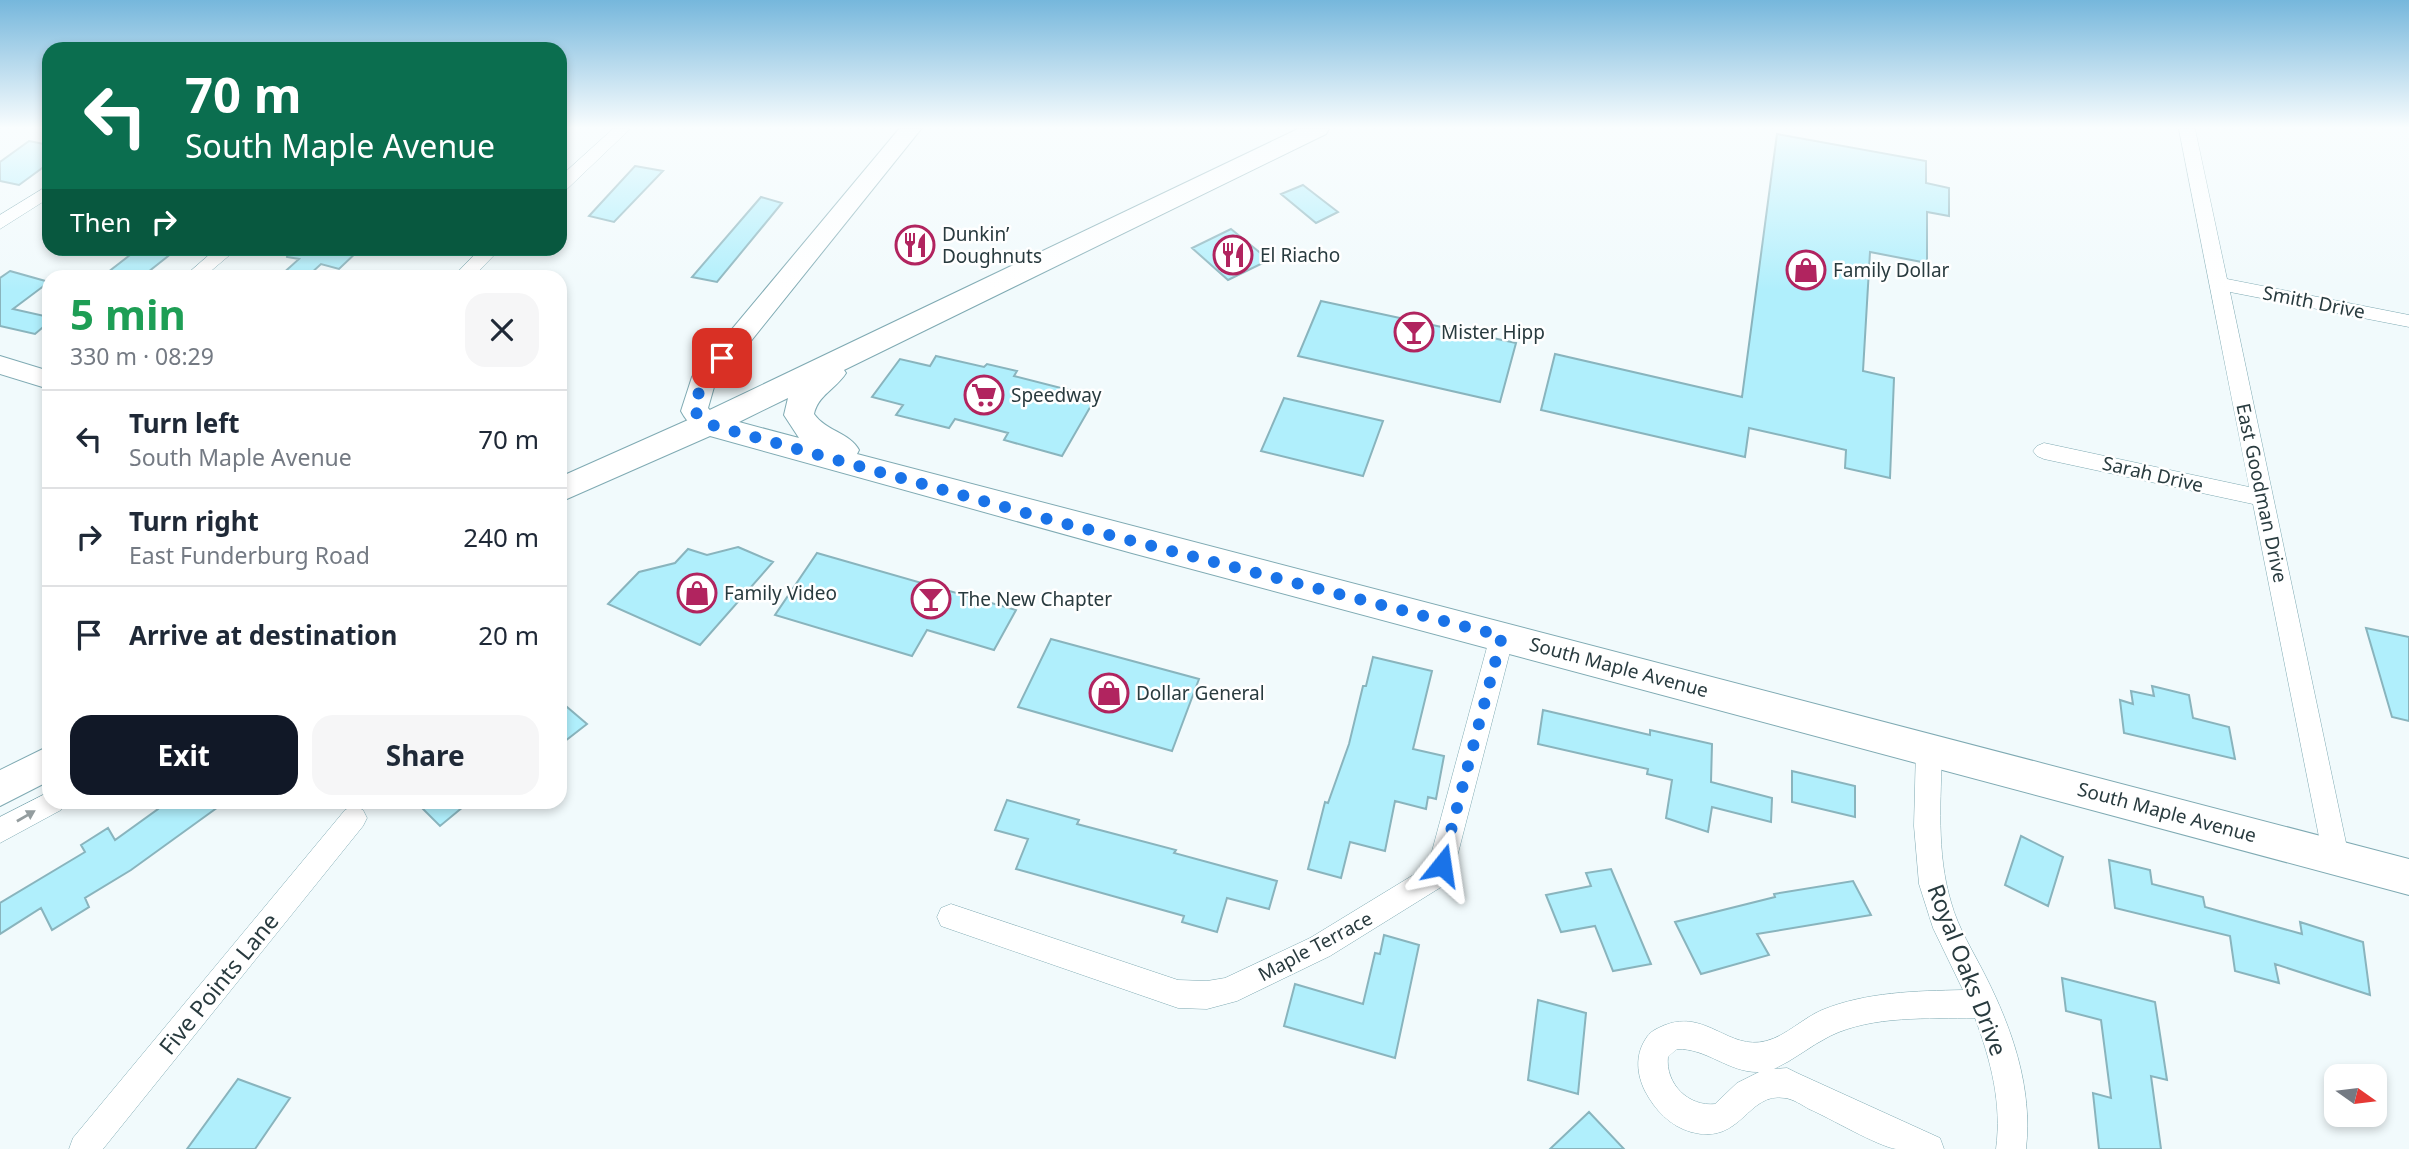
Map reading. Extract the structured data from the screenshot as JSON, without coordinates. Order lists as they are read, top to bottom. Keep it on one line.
{"streets":{"main road":["South Maple Avenue"],"street":["Smith Drive","Sarah Drive","East Goodman Drive","Maple Terrace","Royal Oaks Drive","Five Points Lane"]},"crossings":[["Smith Drive","East Goodman Drive"],["Sarah Drive","East Goodman Drive"],["East Goodman Drive","South Maple Avenue"],["South Maple Avenue","Maple Terrace"],["South Maple Avenue","Royal Oaks Drive"]],"places":{"restaurant":["Dunkin’ Doughnuts","El Riacho"],"shop":["Family Dollar","Family Video","Dollar General"],"bar":["Mister Hipp","The New Chapter"],"supermarket":["Speedway"]},"north":"right","page":{"turn":["70 m","South Maple Avenue"],"then":"Then","heading":["5 min","330 m · 08:29"],"list":[{"name":"Turn left","note":"South Maple Avenue","value":"70 m"},{"name":"Turn right","note":"East Funderburg Road","value":"240 m"},{"name":"Arrive at destination","value":"20 m"}],"buttons":["Exit","Share"]}}
